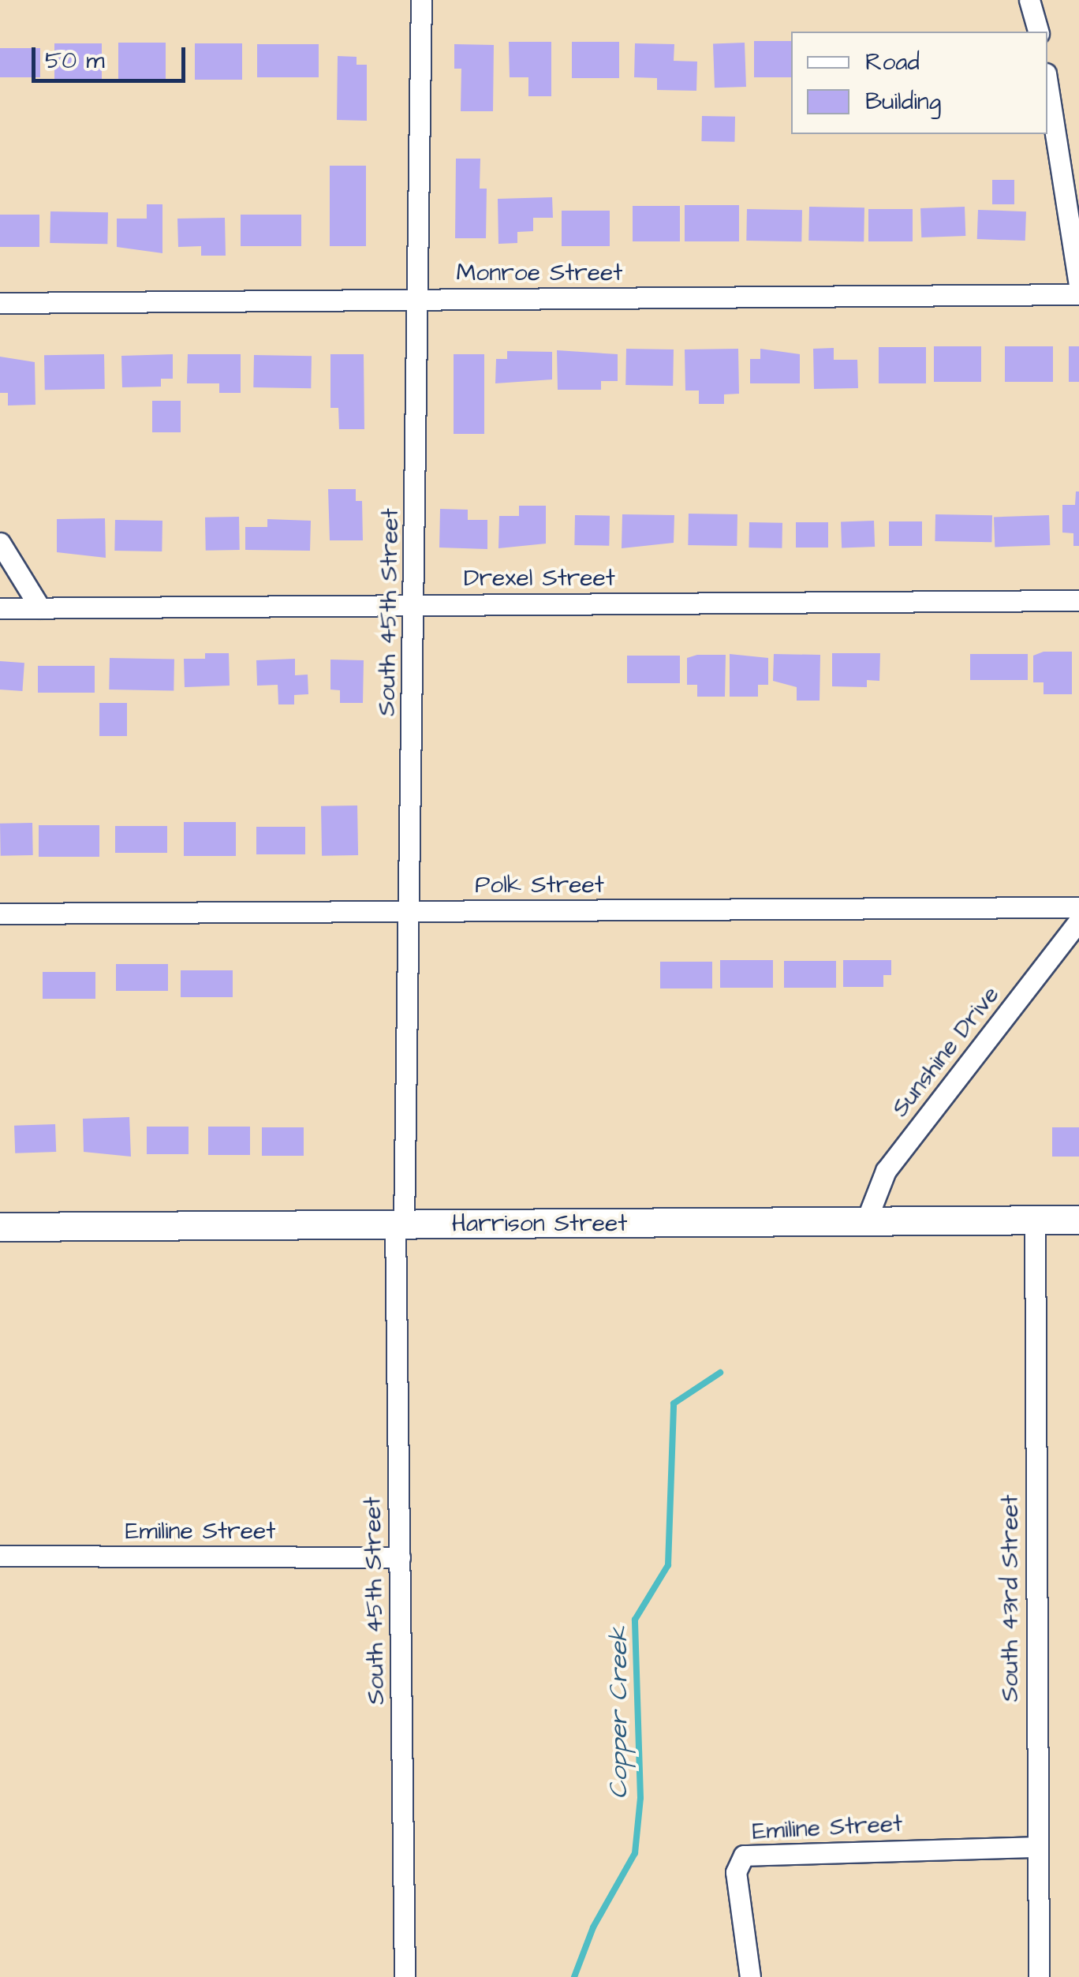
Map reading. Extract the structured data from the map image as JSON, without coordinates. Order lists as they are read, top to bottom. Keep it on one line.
{"streets":{"main road":["Harrison Street"],"street":["Monroe Street","Drexel Street","South 45th Street","Polk Street","Sunshine Drive","Emiline Street","South 43rd Street"]},"crossings":[["Monroe Street","South 45th Street"],["Drexel Street","South 45th Street"],["South 45th Street","Polk Street"],["South 45th Street","Harrison Street"],["South 45th Street","Emiline Street"],["Sunshine Drive","Harrison Street"],["Harrison Street","South 43rd Street"],["Emiline Street","South 43rd Street"]],"water":["Copper Creek"],"legend":["Road","Building"],"scale_bar":"50 m"}
